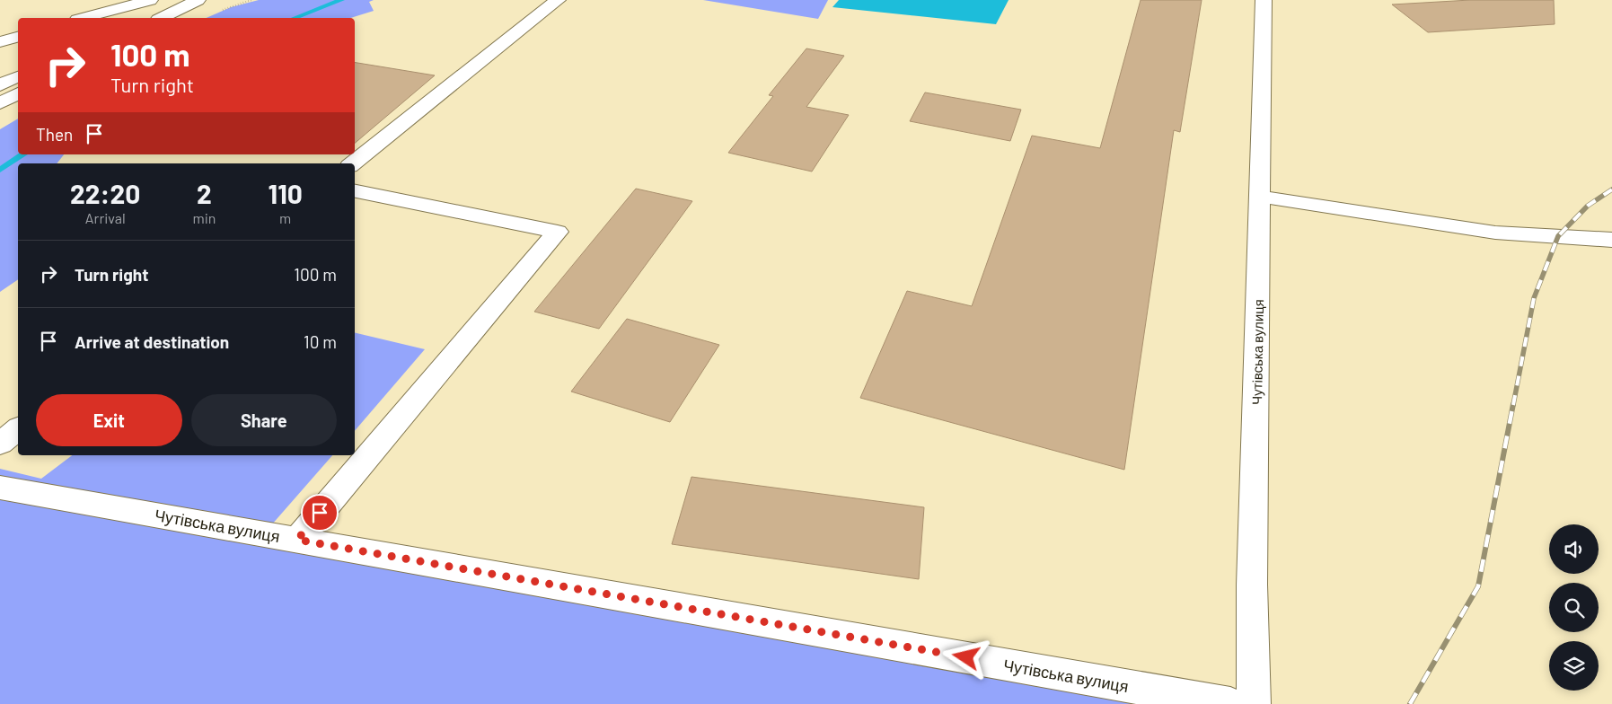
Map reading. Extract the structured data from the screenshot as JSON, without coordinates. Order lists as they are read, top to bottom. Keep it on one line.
{"streets":{"street":["Чутівська вулиця"]},"page":{"turn":["100 m","Turn right"],"then":"Then","eta":["22:20","Arrival","2","min","110","m"],"list":[{"name":"Turn right","value":"100 m"},{"name":"Arrive at destination","value":"10 m"}],"buttons":["Exit","Share"]}}
